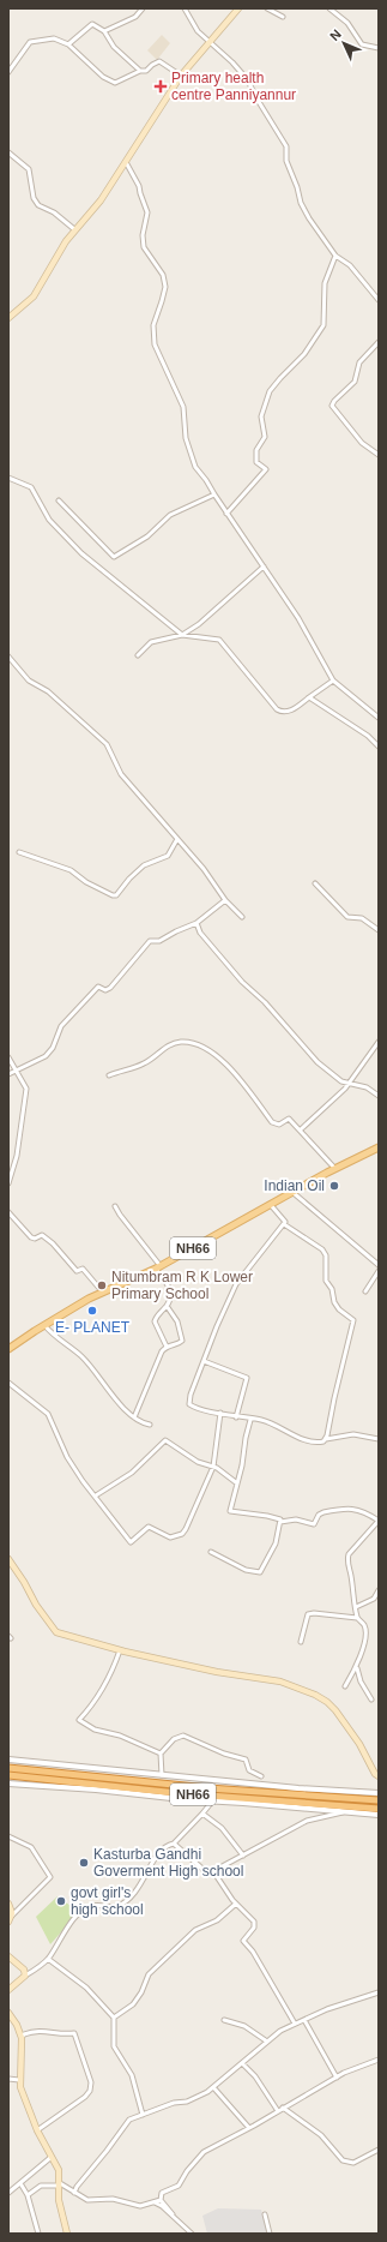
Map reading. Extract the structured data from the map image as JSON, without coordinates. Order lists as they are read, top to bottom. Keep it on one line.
{"streets":{"highway":["NH66"]},"places":{"health":["Primary health centre Panniyannur"],"other":["Indian Oil","Nitumbram R K Lower Primary School","E- PLANET","Kasturba Gandhi Goverment High school","govt girl's high school"]},"north":"top left"}
